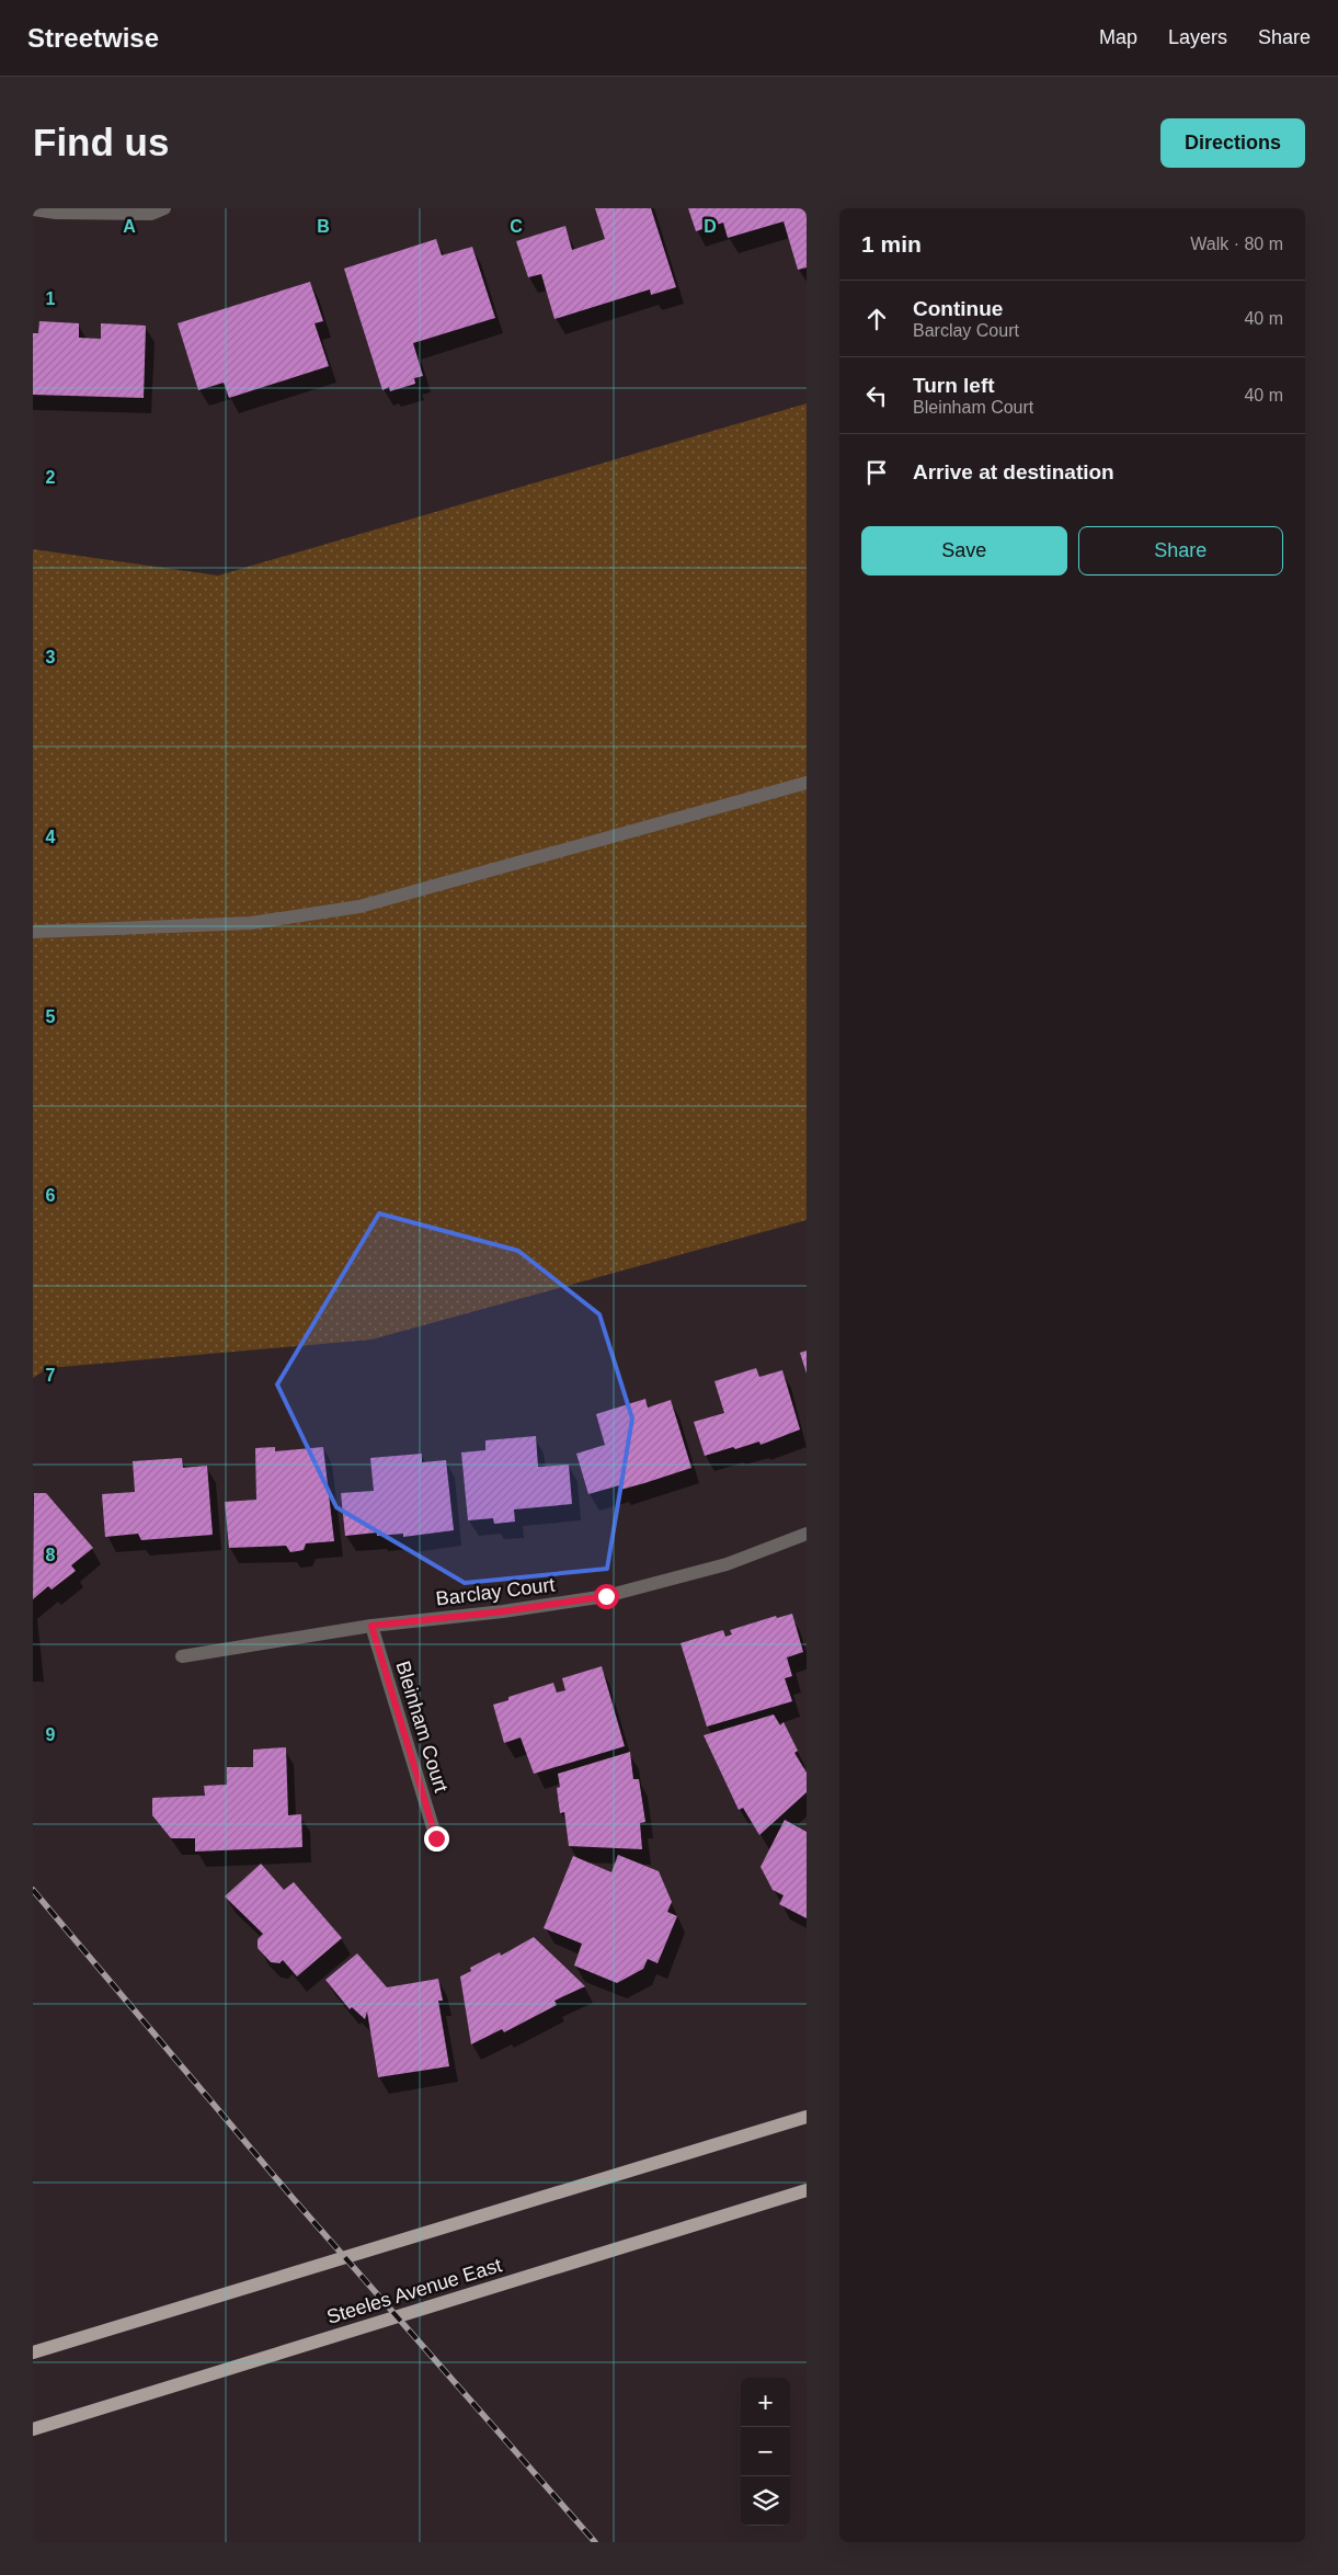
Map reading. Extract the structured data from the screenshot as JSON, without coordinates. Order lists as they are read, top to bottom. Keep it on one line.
{"streets":{"main road":["Steeles Avenue East"],"street":["Barclay Court","Bleinham Court"]},"crossings":[["Barclay Court","Bleinham Court"]],"page":{"header":"Streetwise","nav":["Map","Layers","Share"],"buttons":["Directions",["Save","Share"]],"title":"Find us","heading":["1 min","Walk · 80 m"],"list":[["Continue","Barclay Court","40 m"],["Turn left","Bleinham Court","40 m"],"Arrive at destination"],"map_buttons":["+","−"]},"grid":{"columns":["A","B","C","D"],"rows":["1","2","3","4","5","6","7","8","9"]}}
